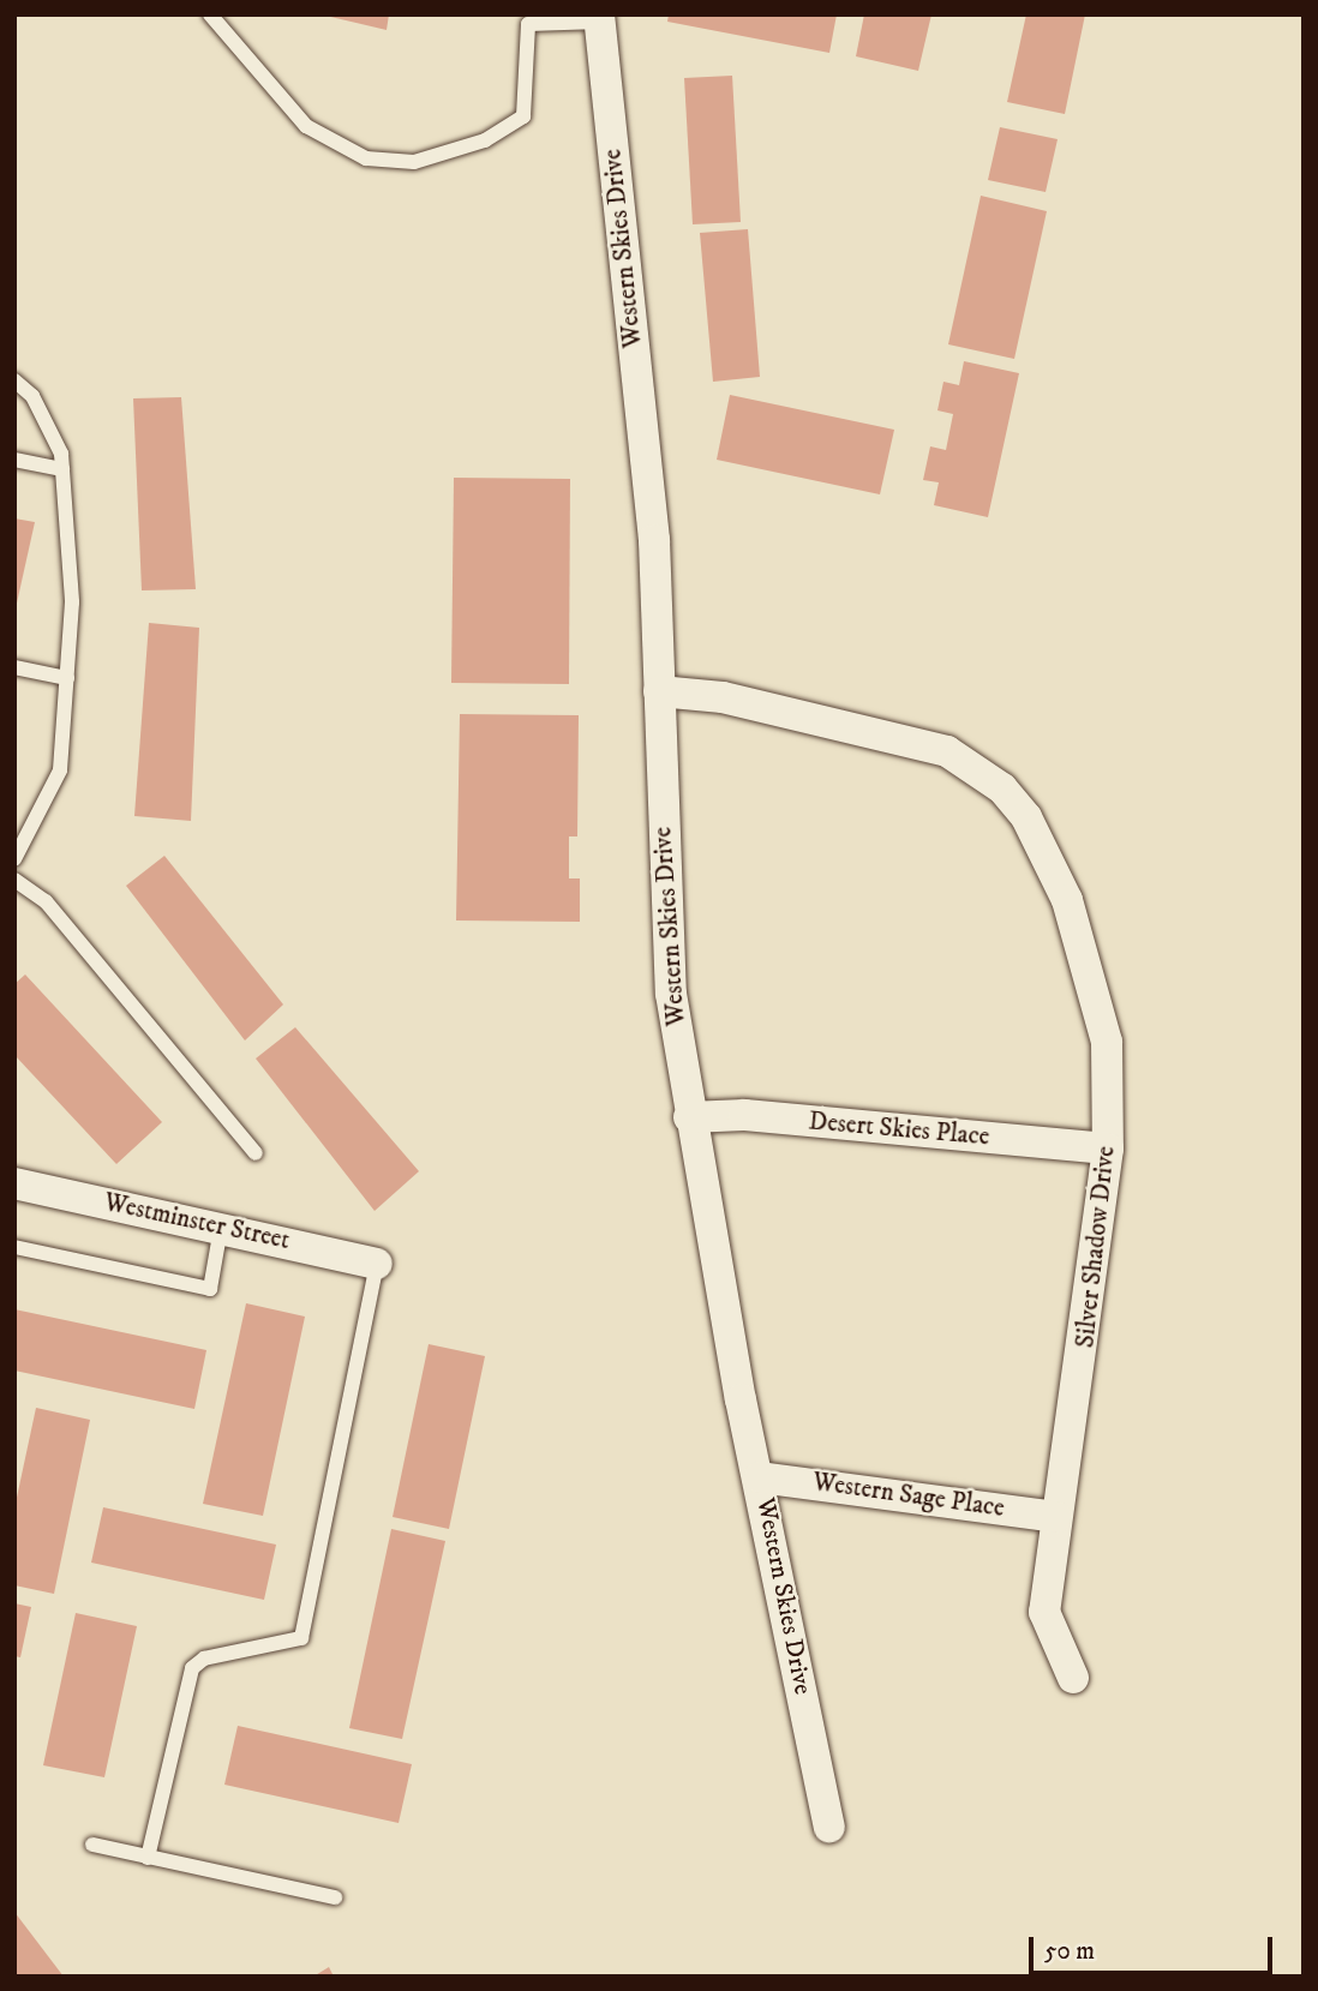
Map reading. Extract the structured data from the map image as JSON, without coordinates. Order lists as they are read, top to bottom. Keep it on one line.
{"streets":{"street":["Western Skies Drive","Desert Skies Place","Westminster Street","Silver Shadow Drive","Western Sage Place"]},"crossings":[["Western Skies Drive","Desert Skies Place"],["Western Skies Drive","Silver Shadow Drive"],["Western Skies Drive","Western Sage Place"],["Desert Skies Place","Silver Shadow Drive"],["Silver Shadow Drive","Western Sage Place"]],"scale_bar":"50 m"}
